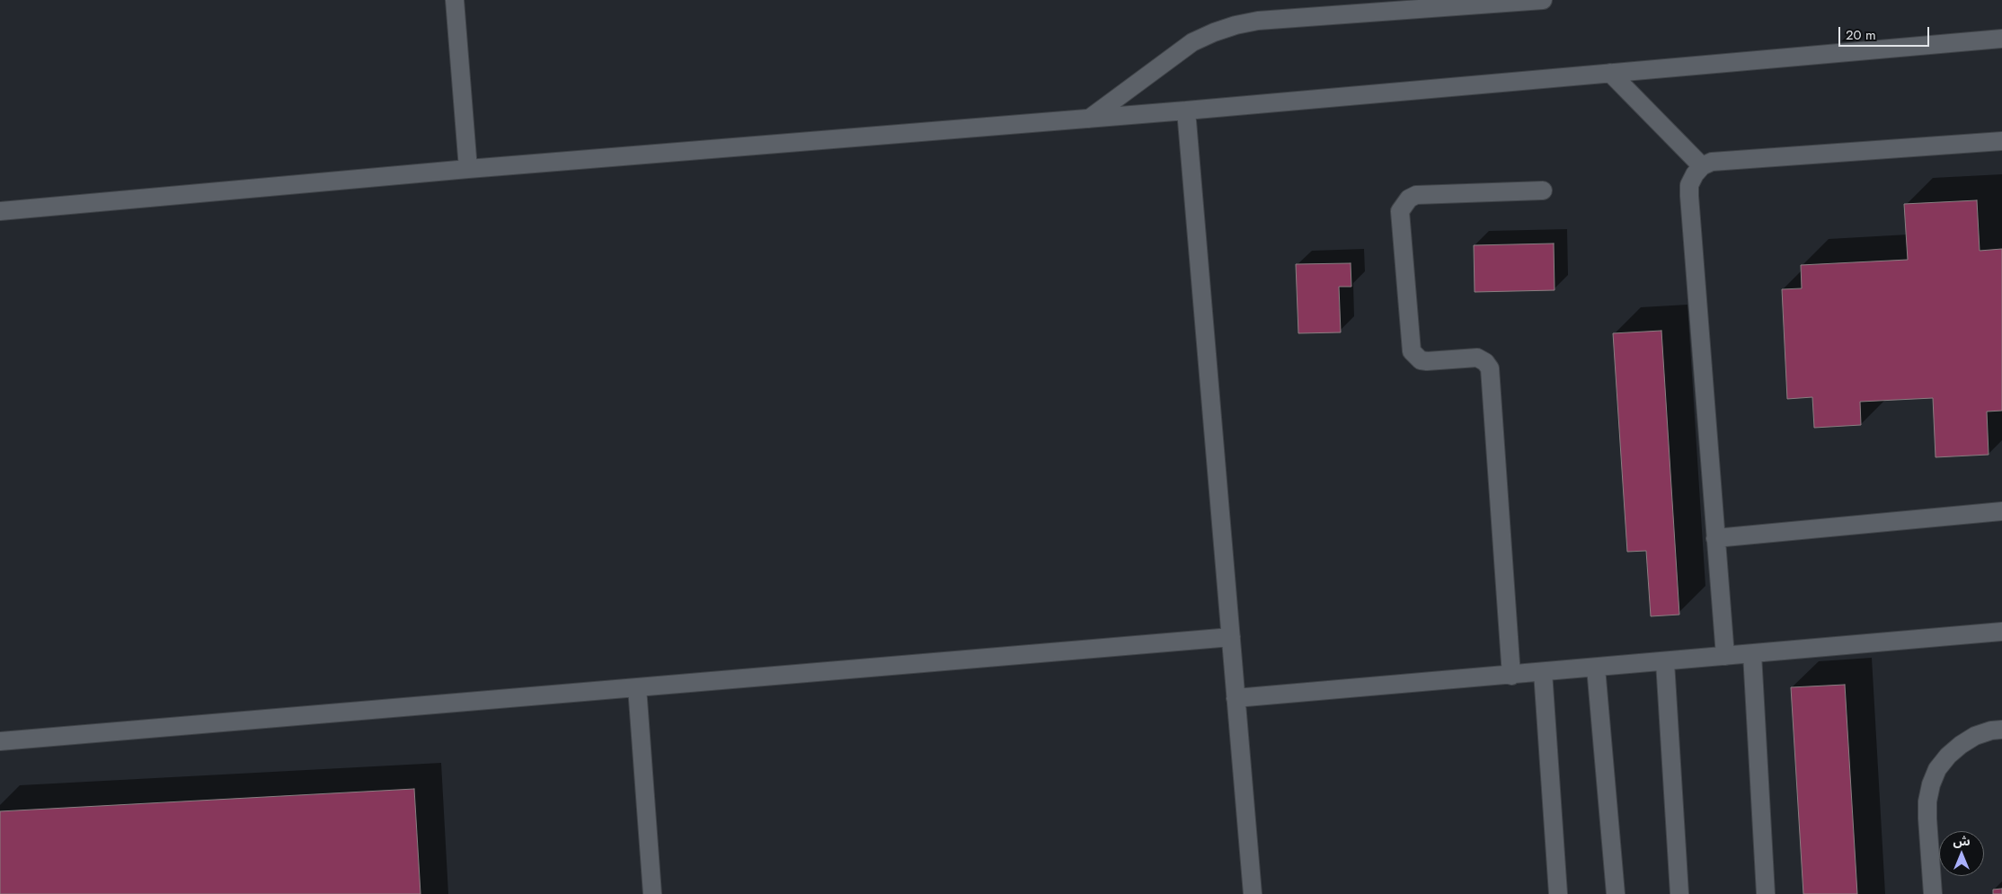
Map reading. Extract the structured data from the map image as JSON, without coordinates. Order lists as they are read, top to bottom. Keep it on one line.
{"scale_bar":"20 m","north":"top"}
